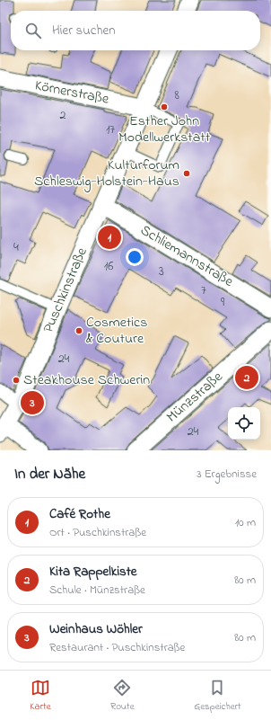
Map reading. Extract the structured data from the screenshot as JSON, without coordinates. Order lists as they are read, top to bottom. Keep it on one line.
{"streets":{"street":["Körnerstraße","Schliemannstraße","Puschkinstraße","Münzstraße"]},"crossings":[["Körnerstraße","Puschkinstraße"],["Schliemannstraße","Puschkinstraße"]],"places":["Esther John Modellwerkstatt","Kulturforum Schleswig-Holstein-Haus","Cosmetics & Couture","Steakhouse Schwerin"],"house_numbers":["8","2","17","4","16","3","7","9","24","24"],"page":{"search":"Hier suchen","pins":["1","2","3"],"heading":["In der Nähe","3 Ergebnisse"],"list":[{"mark":"1","name":"Café Rothe","note":"Ort · Puschkinstraße","value":"10 m"},{"mark":"2","name":"Kita Rappelkiste","note":"Schule · Münzstraße","value":"80 m"},{"mark":"3","name":"Weinhaus Wöhler","note":"Restaurant · Puschkinstraße","value":"80 m"}],"nav":["Karte","Route","Gespeichert"]}}
